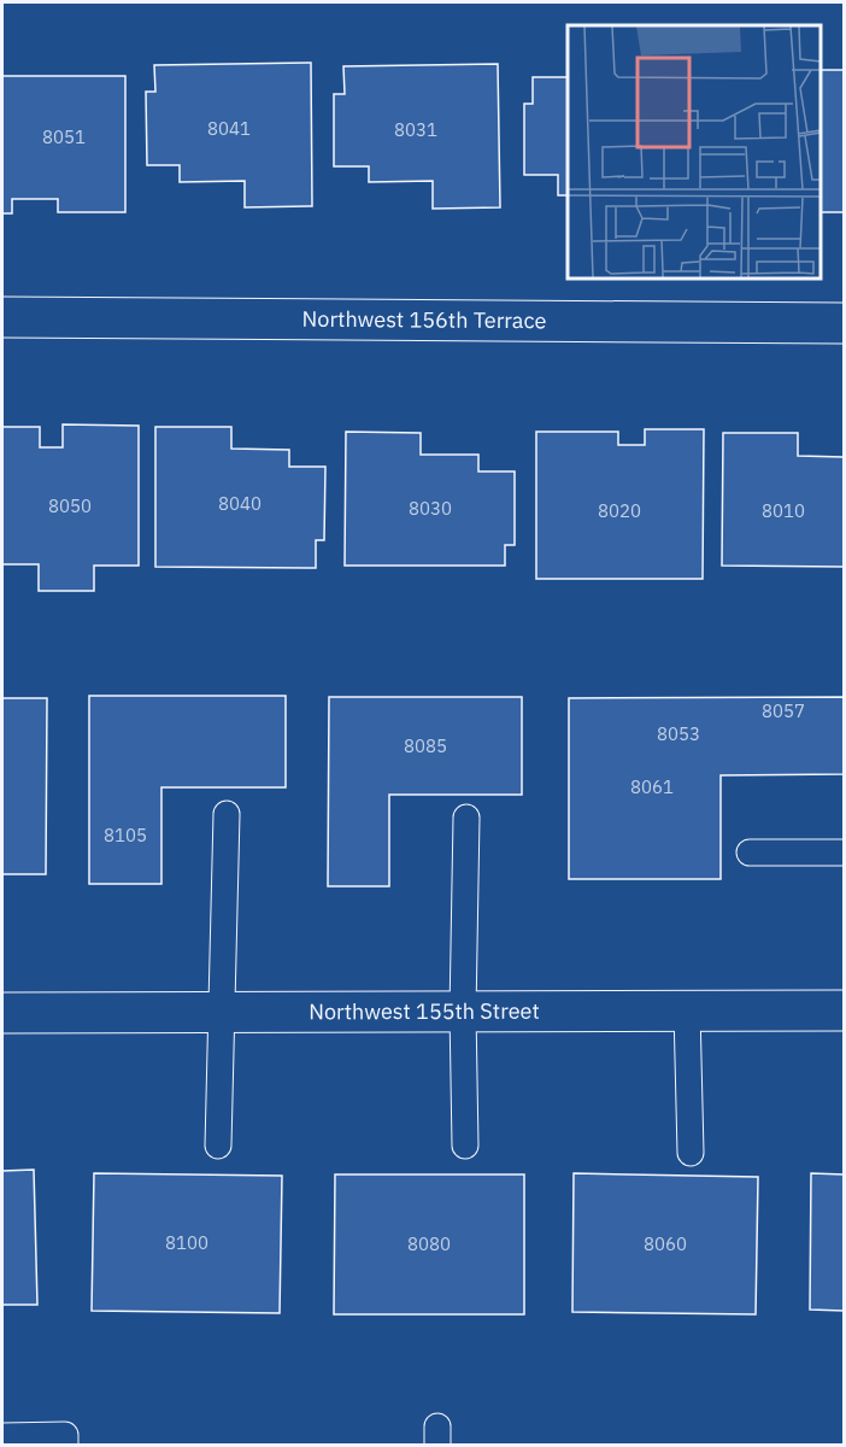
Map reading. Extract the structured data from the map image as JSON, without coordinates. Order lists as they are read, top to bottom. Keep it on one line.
{"streets":{"street":["Northwest 156th Terrace","Northwest 155th Street"]},"house_numbers":["8041","8031","8051","8040","8050","8030","8020","8010","8057","8053","8085","8061","8105","8100","8080","8060"]}
